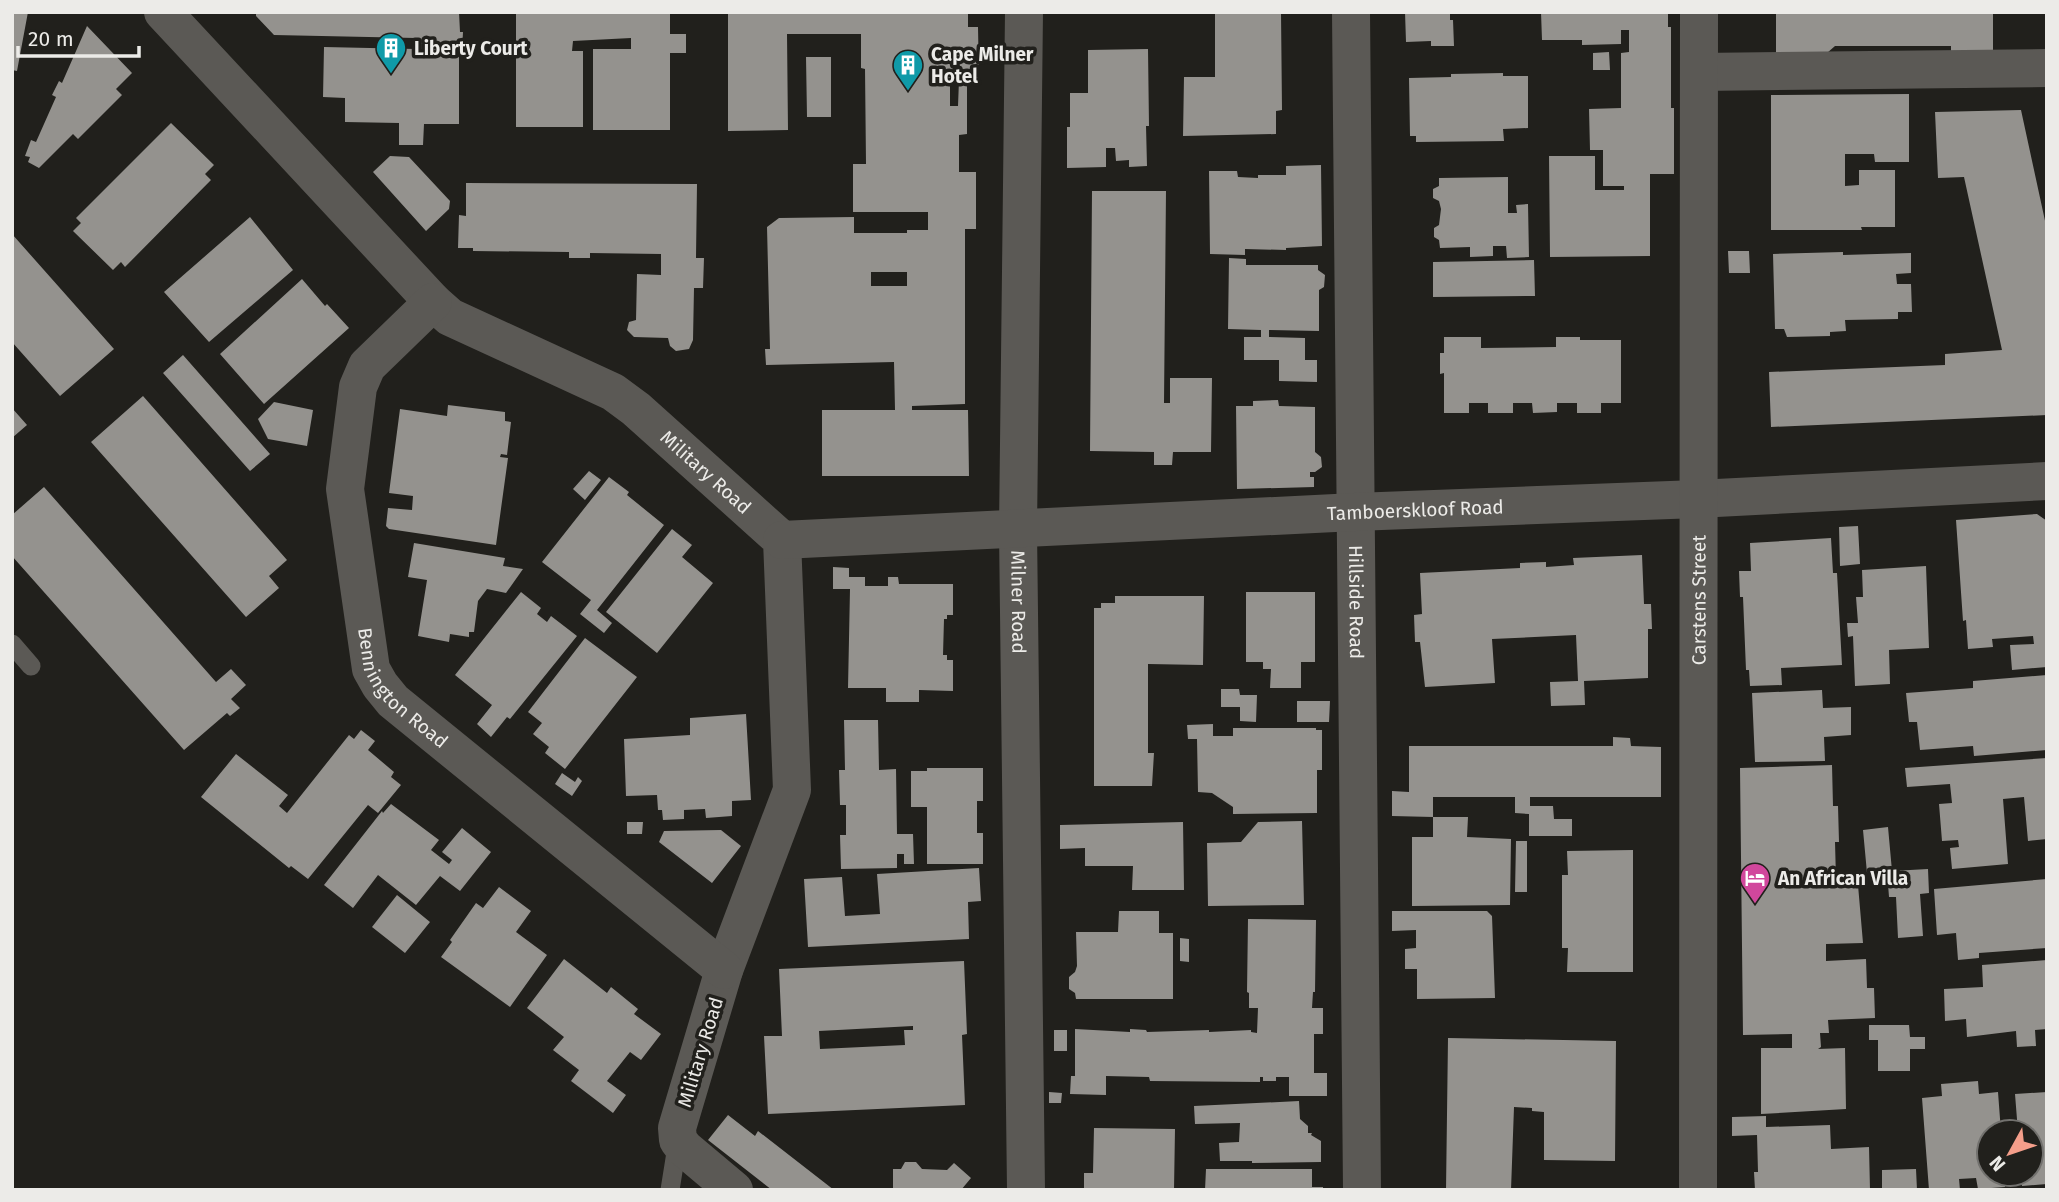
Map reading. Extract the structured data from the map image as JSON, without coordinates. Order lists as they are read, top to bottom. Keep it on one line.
{"streets":{"street":["Military Road","Tamboerskloof Road","Milner Road","Hillside Road","Carstens Street","Bennington Road"]},"crossings":[["Military Road","Tamboerskloof Road"],["Military Road","Bennington Road"],["Tamboerskloof Road","Milner Road"],["Tamboerskloof Road","Hillside Road"],["Tamboerskloof Road","Carstens Street"]],"places":{"building":["Liberty Court","Cape Milner Hotel"],"hotel":["An African Villa"]},"scale_bar":"20 m","north":"bottom left"}
